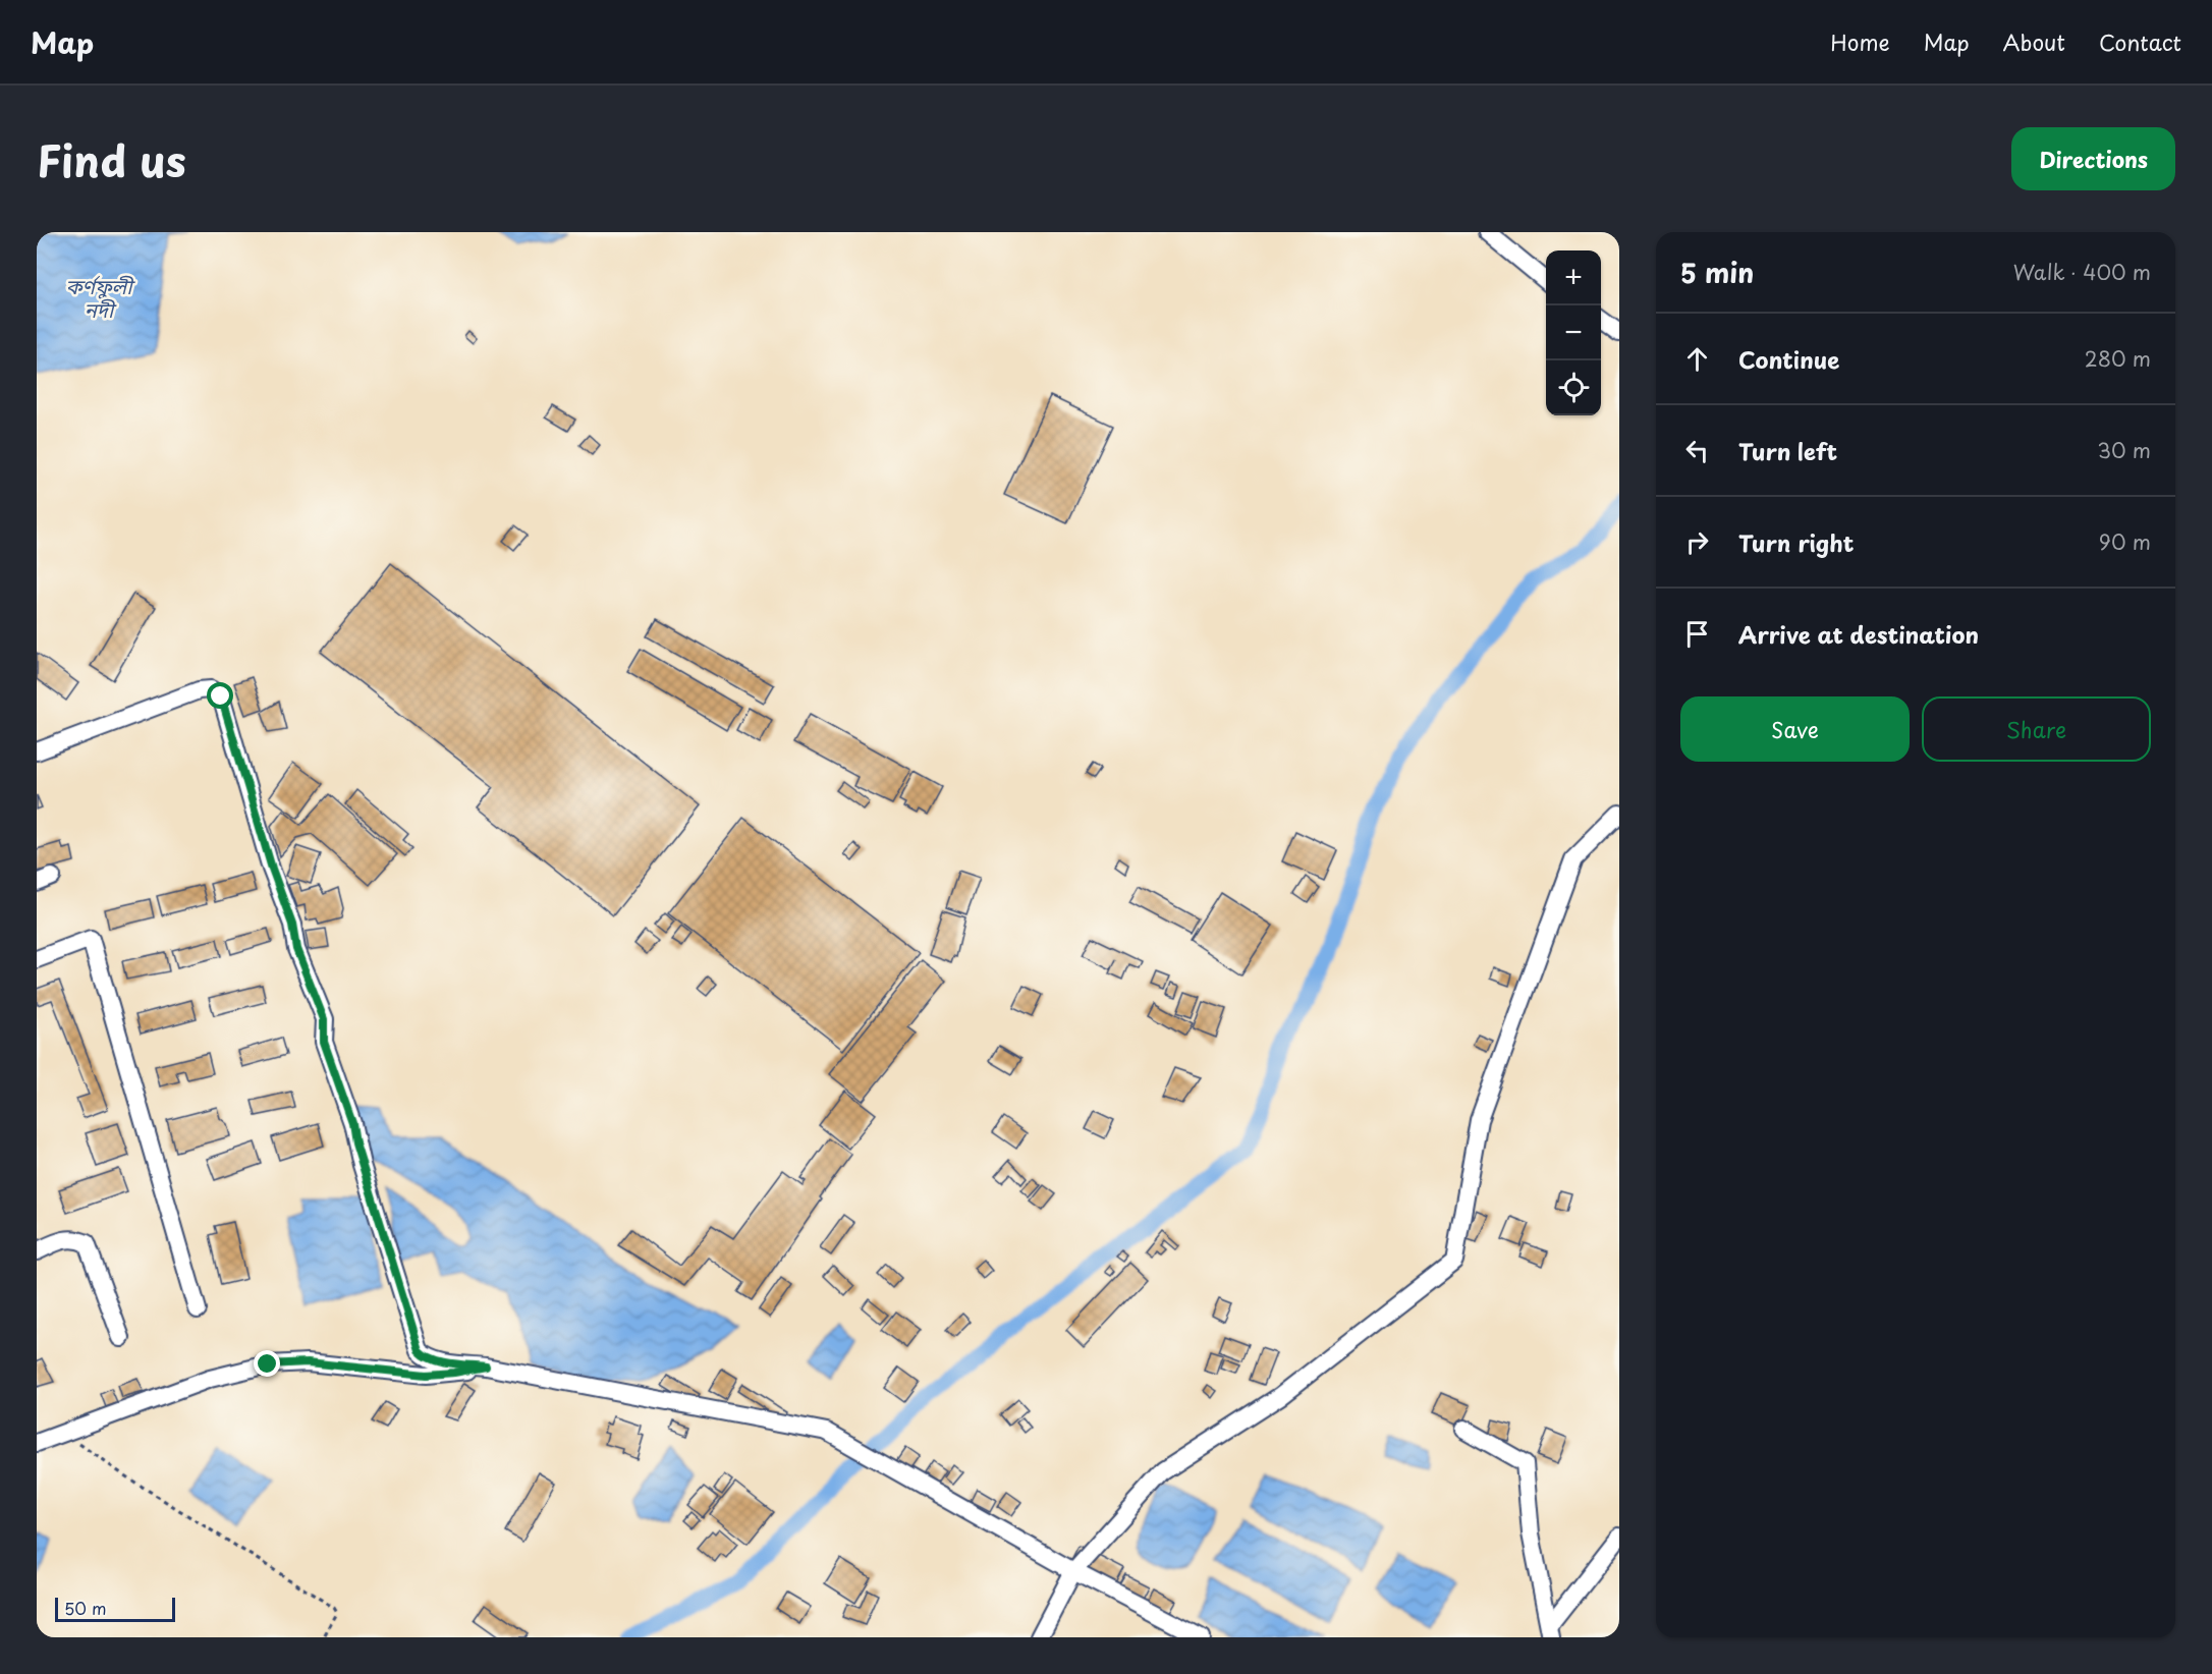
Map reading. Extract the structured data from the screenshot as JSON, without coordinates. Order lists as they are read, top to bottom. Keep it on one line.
{"water":["কর্ণফুলী নদী"],"scale_bar":"50 m","page":{"header":"Map","nav":["Home","Map","About","Contact"],"title":"Find us","buttons":["Directions",["Save","Share"]],"heading":["5 min","Walk · 400 m"],"map_buttons":["+","−"],"list":[["Continue","280 m"],["Turn left","30 m"],["Turn right","90 m"],"Arrive at destination"],"scale":"50 m"}}
